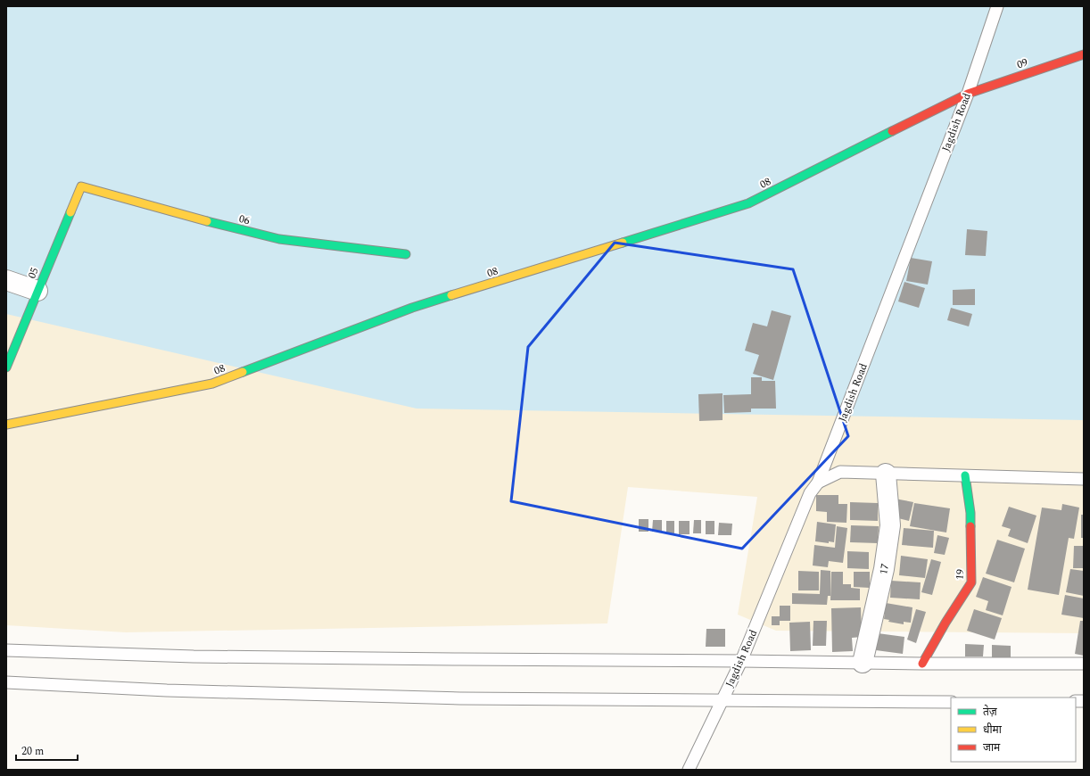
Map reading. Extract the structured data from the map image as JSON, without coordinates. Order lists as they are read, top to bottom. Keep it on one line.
{"streets":{"street":["09","08","06","05","17","19"],"lane":["Jagdish Road"]},"crossings":[["09","Jagdish Road"],["09","08"],["Jagdish Road","08"],["06","05"]],"legend":["तेज़","धीमा","जाम"],"scale_bar":"20 m"}
